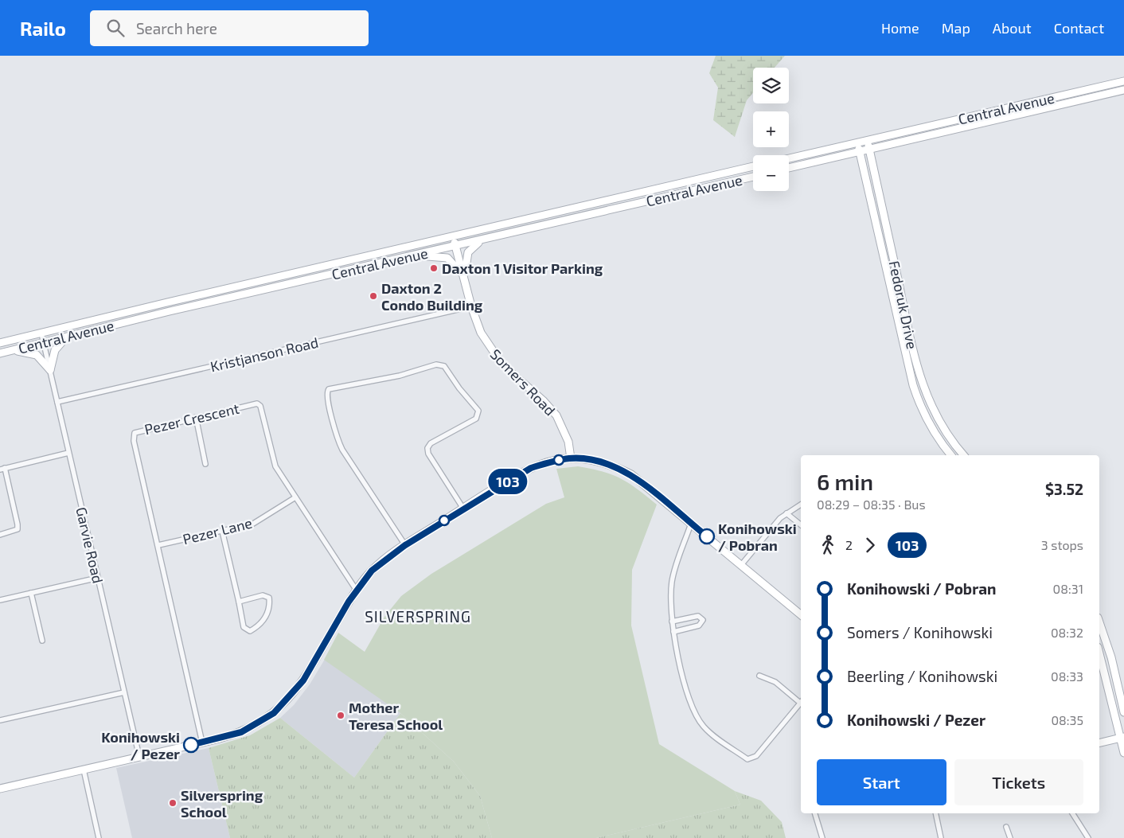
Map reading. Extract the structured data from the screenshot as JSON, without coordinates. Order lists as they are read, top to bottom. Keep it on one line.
{"streets":{"main road":["Central Avenue","Fedoruk Drive","Somers Road"],"street":["Kristjanson Road","Pezer Crescent","Pezer Lane","Garvie Road"]},"crossings":[["Central Avenue","Fedoruk Drive"],["Central Avenue","Somers Road"],["Central Avenue","Garvie Road"],["Kristjanson Road","Somers Road"],["Kristjanson Road","Garvie Road"],["Pezer Crescent","Pezer Lane"]],"districts":["SILVERSPRING"],"places":["Daxton 1 Visitor Parking","Daxton 2 Condo Building","Konihowski / Pobran","Mother Teresa School","Konihowski / Pezer","Silverspring School"],"lines":["bus line 103"],"page":{"header":"Railo","search":"Search here","nav":["Home","Map","About","Contact"],"on_map":"103","map_buttons":["+","−"],"heading":["6 min","08:29 – 08:35 · Bus","$3.52"],"legs":["2","103","3 stops"],"list":[{"name":"Konihowski / Pobran","value":"08:31"},{"name":"Somers / Konihowski","value":"08:32"},{"name":"Beerling / Konihowski","value":"08:33"},{"name":"Konihowski / Pezer","value":"08:35"}],"buttons":["Start","Tickets"]}}
